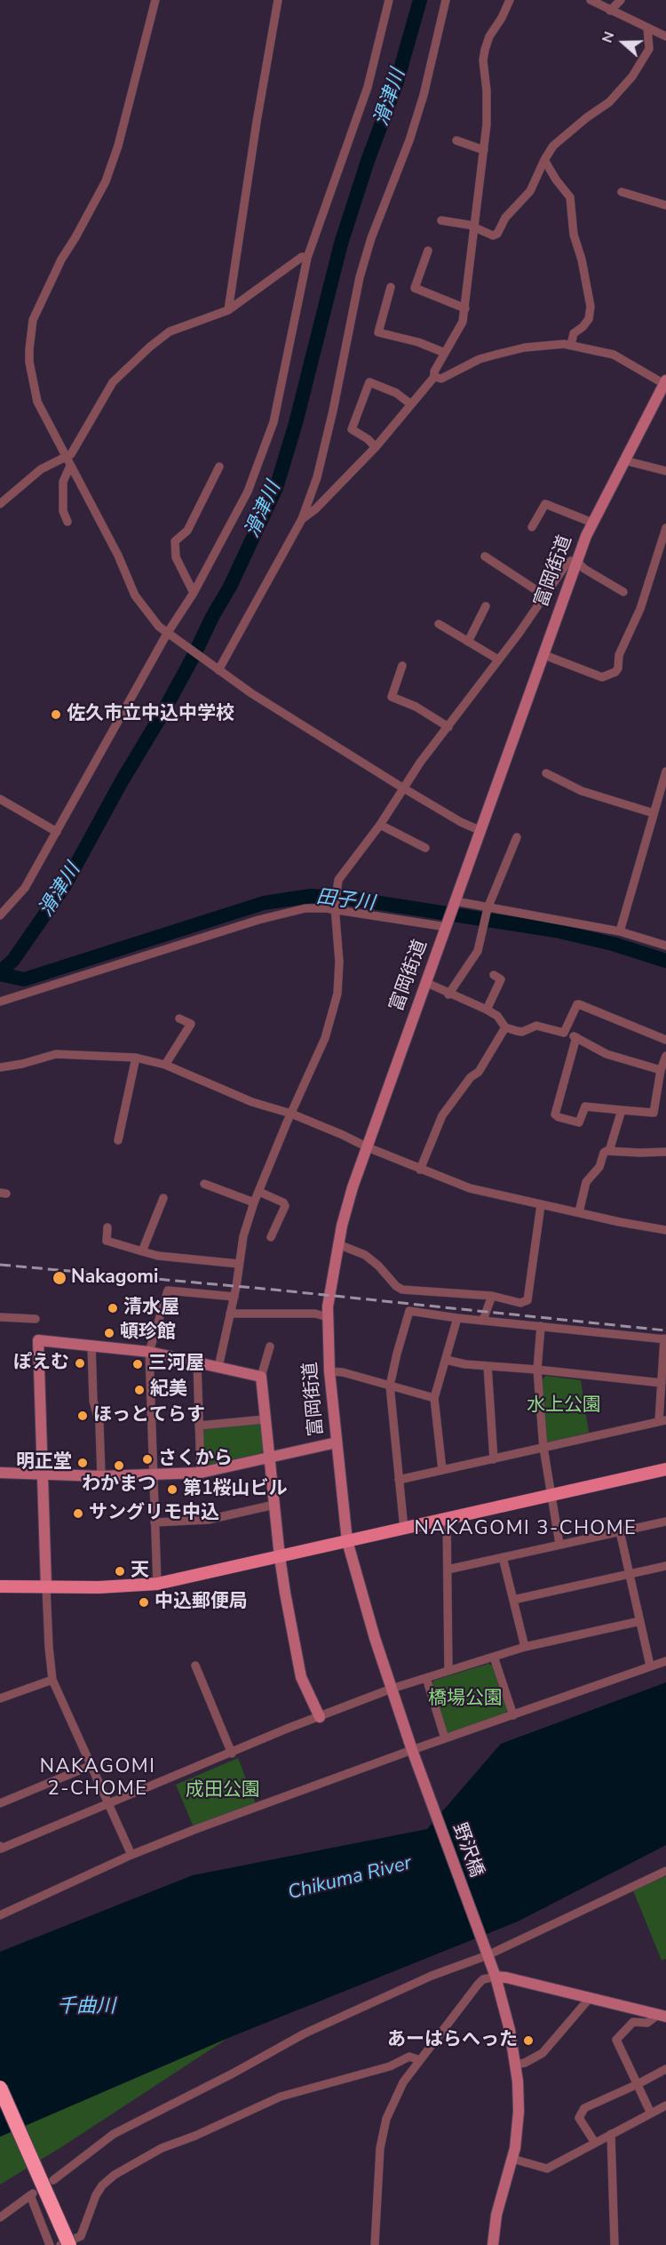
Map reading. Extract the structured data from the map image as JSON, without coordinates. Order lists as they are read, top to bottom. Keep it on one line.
{"streets":{"main road":["富岡街道","野沢橋"]},"crossings":[["富岡街道","野沢橋"]],"districts":["NAKAGOMI 3-CHOME","NAKAGOMI 2-CHOME"],"water":["滑津川","田子川","Chikuma River","千曲川"],"parks":["水上公園","橋場公園","成田公園"],"places":["佐久市立中込中学校","Nakagomi","清水屋","頓珍館","ぽえむ","三河屋","紀美","ほっとてらす","さくから","明正堂","わかまつ","第1桜山ビル","サングリモ中込","天","中込郵便局","あーはらへった"],"north":"left"}
